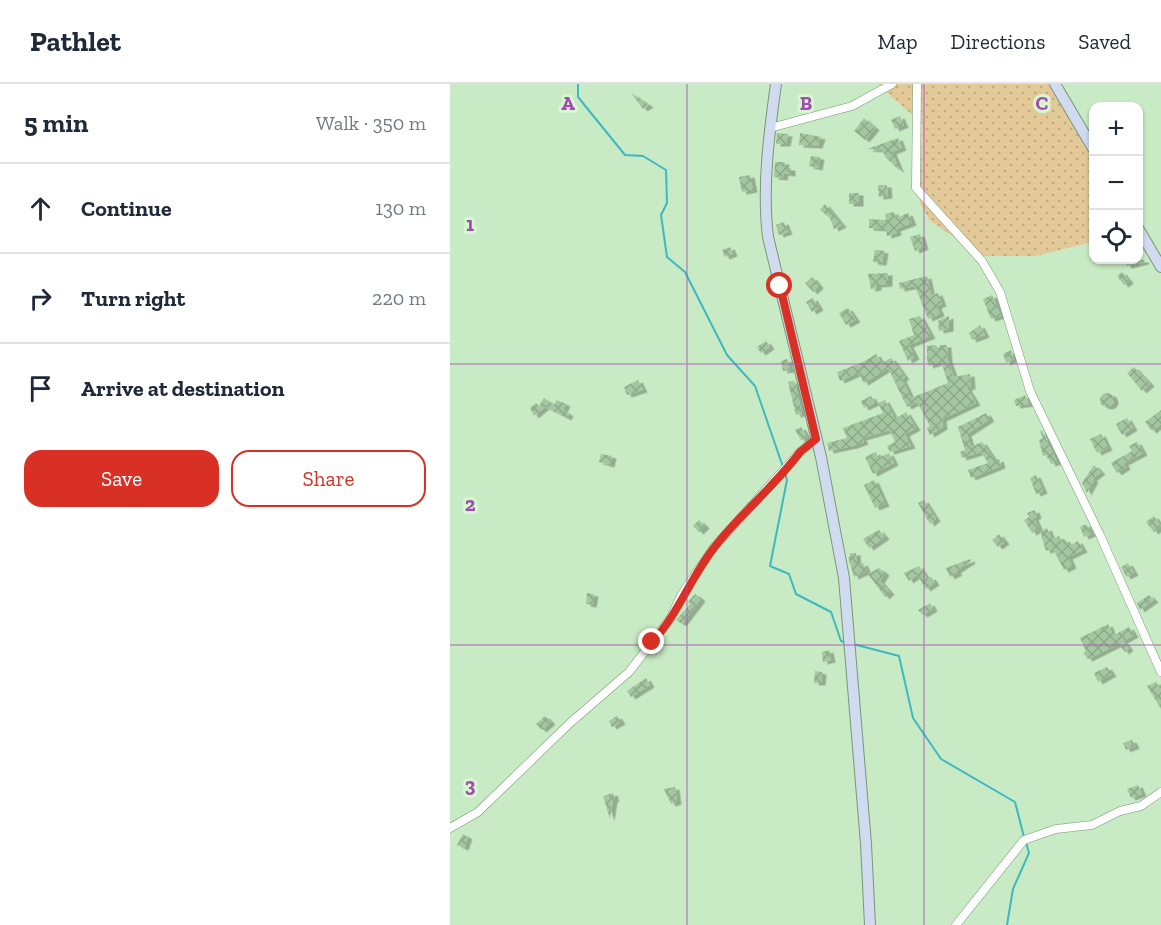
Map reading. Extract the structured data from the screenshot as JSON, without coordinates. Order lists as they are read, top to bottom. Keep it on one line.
{"page":{"header":"Pathlet","nav":["Map","Directions","Saved"],"heading":["5 min","Walk · 350 m"],"map_buttons":["+","−"],"list":[["Continue","130 m"],["Turn right","220 m"],"Arrive at destination"],"buttons":["Save","Share"]},"grid":{"columns":["A","B","C"],"rows":["1","2","3"]}}
